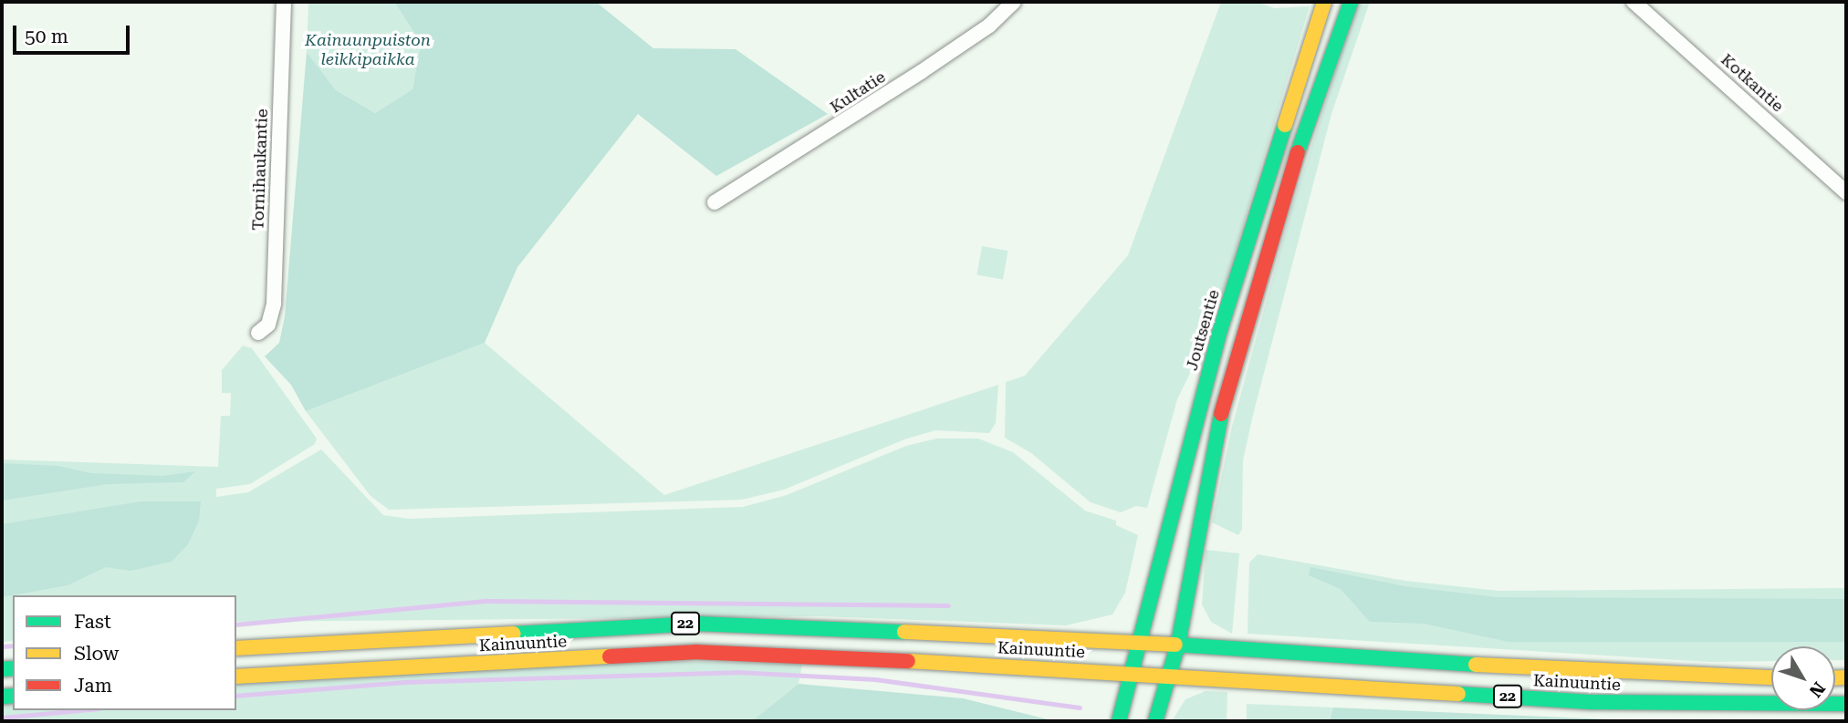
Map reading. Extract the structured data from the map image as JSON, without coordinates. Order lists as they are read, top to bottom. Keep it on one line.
{"streets":{"main road":["Joutsentie","22","Kainuuntie"],"street":["Kotkantie","Kultatie","Tornihaukantie"]},"crossings":[["Joutsentie","Kainuuntie"]],"parks":["Kainuunpuiston leikkipaikka"],"legend":["Fast","Slow","Jam"],"scale_bar":"50 m","north":"bottom right"}
